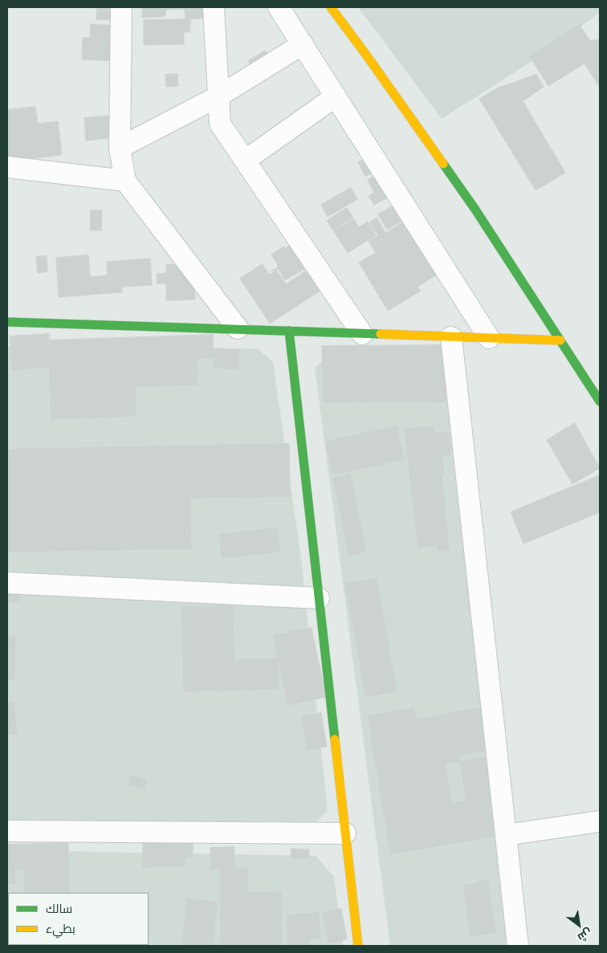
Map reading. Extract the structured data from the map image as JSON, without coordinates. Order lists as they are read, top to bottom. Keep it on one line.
{"legend":["سالك","بطيء"],"north":"bottom right"}
